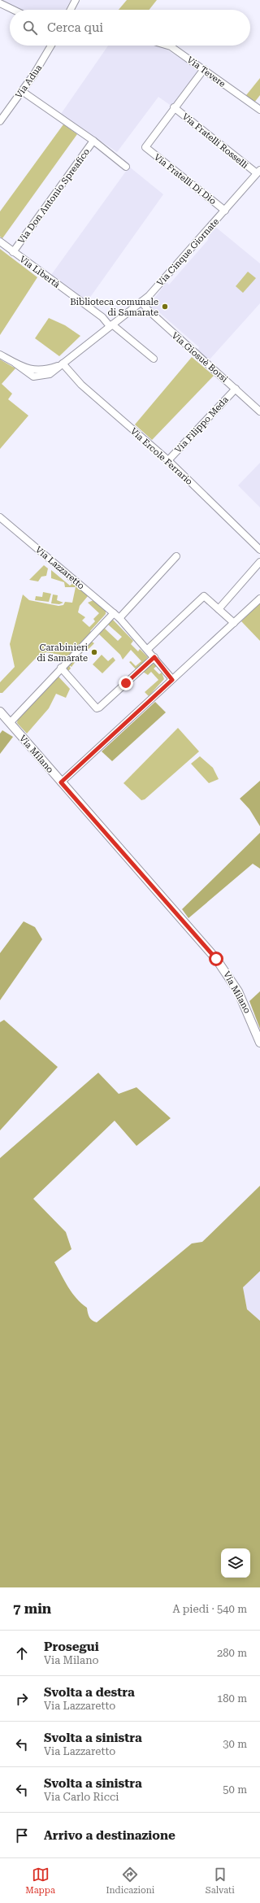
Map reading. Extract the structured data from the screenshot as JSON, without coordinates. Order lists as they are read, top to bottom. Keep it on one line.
{"streets":{"street":["Via Tevere","Via Adua","Via Fratelli Rosselli","Via Fratelli Di Dio","Via Don Antonio Spreafico","Via Cinque Giornate","Via Libertà","Via Giosuè Borsi","Via Filippo Meda","Via Ercole Ferrario","Via Lazzaretto","Via Milano"]},"crossings":[["Via Adua","Via Don Antonio Spreafico"],["Via Fratelli Rosselli","Via Fratelli Di Dio"],["Via Fratelli Rosselli","Via Cinque Giornate"],["Via Fratelli Di Dio","Via Cinque Giornate"],["Via Don Antonio Spreafico","Via Libertà"],["Via Cinque Giornate","Via Libertà"],["Via Cinque Giornate","Via Giosuè Borsi"],["Via Cinque Giornate","Via Ercole Ferrario"],["Via Giosuè Borsi","Via Filippo Meda"],["Via Filippo Meda","Via Ercole Ferrario"]],"places":["Biblioteca comunale di Samarate","Carabinieri di Samarate"],"page":{"search":"Cerca qui","heading":["7 min","A piedi · 540 m"],"list":[["Prosegui","Via Milano","280 m"],["Svolta a destra","Via Lazzaretto","180 m"],["Svolta a sinistra","Via Lazzaretto","30 m"],["Svolta a sinistra","Via Carlo Ricci","50 m"],"Arrivo a destinazione"],"nav":["Mappa","Indicazioni","Salvati"]}}
